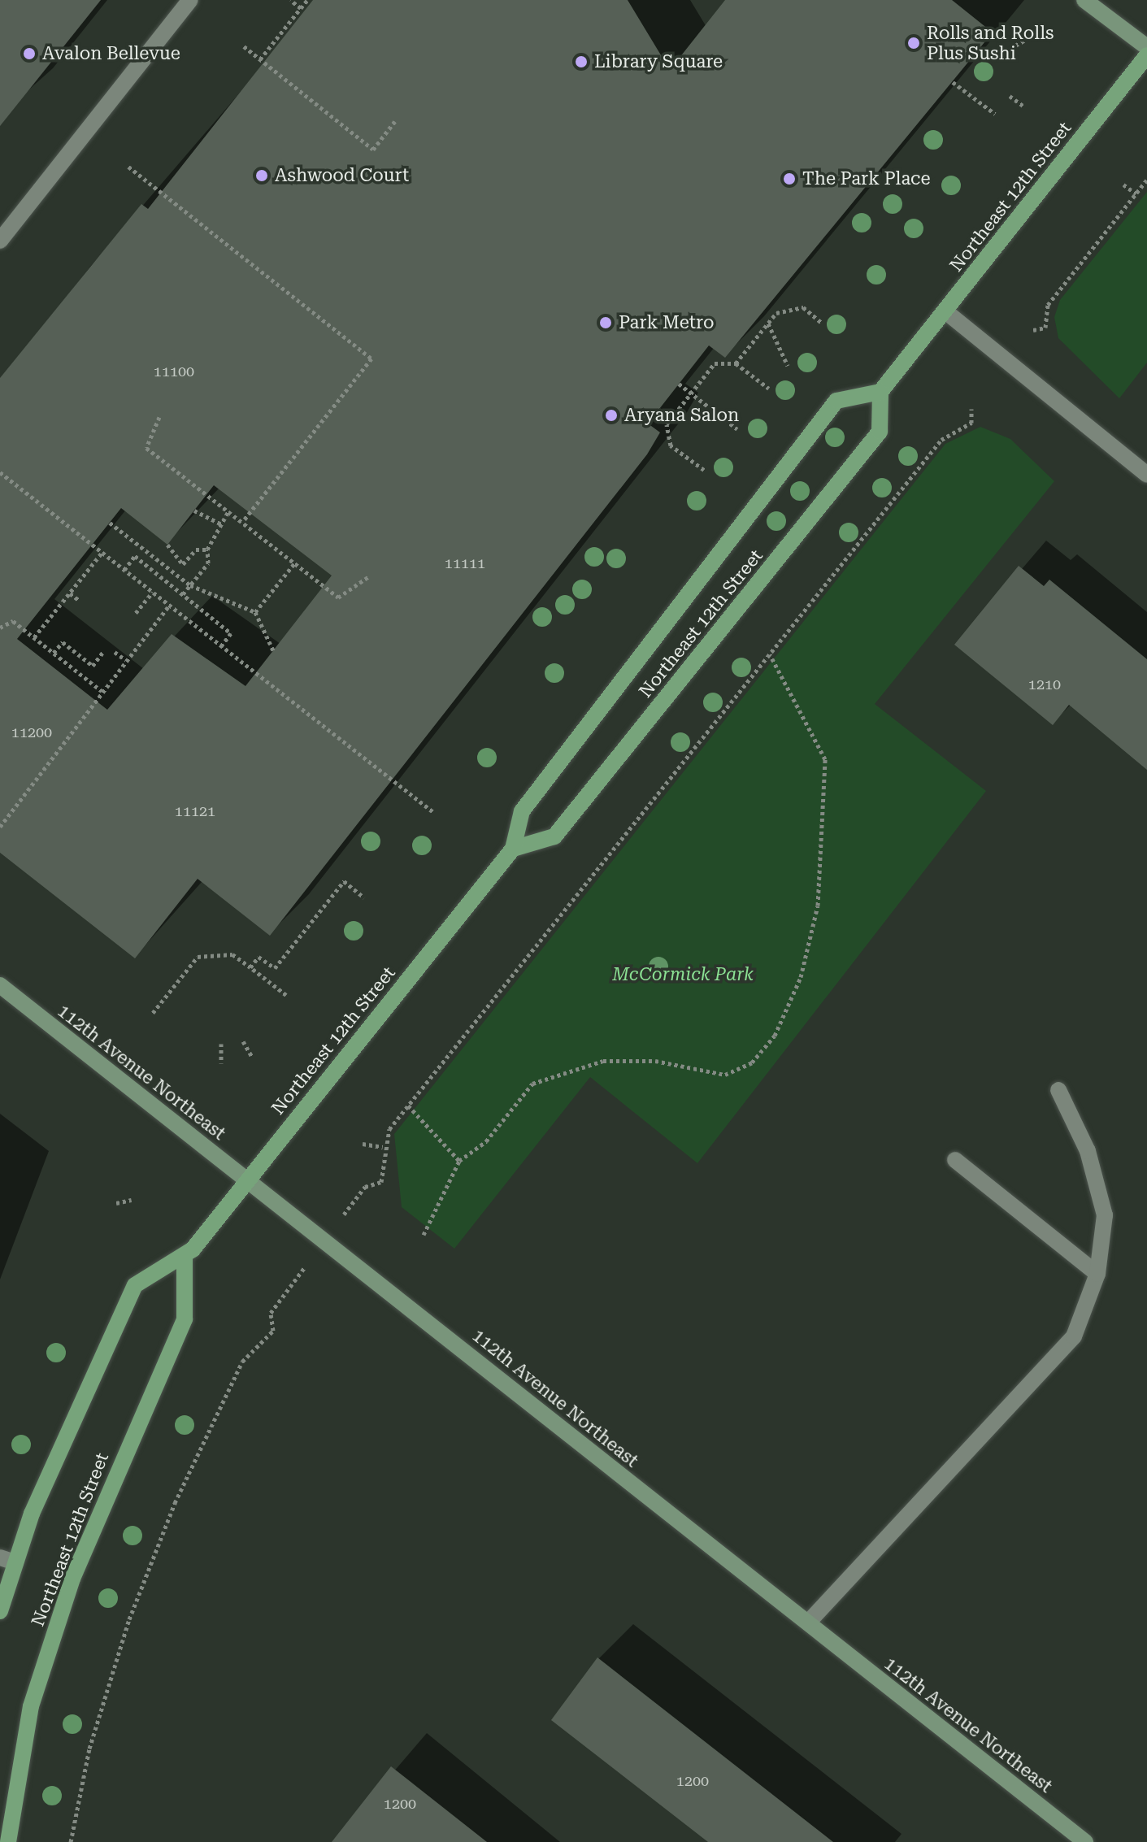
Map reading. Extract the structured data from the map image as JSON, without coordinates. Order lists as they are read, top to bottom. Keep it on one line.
{"streets":{"main road":["Northeast 12th Street","112th Avenue Northeast"]},"crossings":[["Northeast 12th Street","112th Avenue Northeast"]],"parks":["McCormick Park"],"places":["Rolls and Rolls Plus Sushi","Avalon Bellevue","Library Square","Ashwood Court","The Park Place","Park Metro","Aryana Salon"],"house_numbers":["11100","11111","1210","11200","11121","1200","1200"]}
